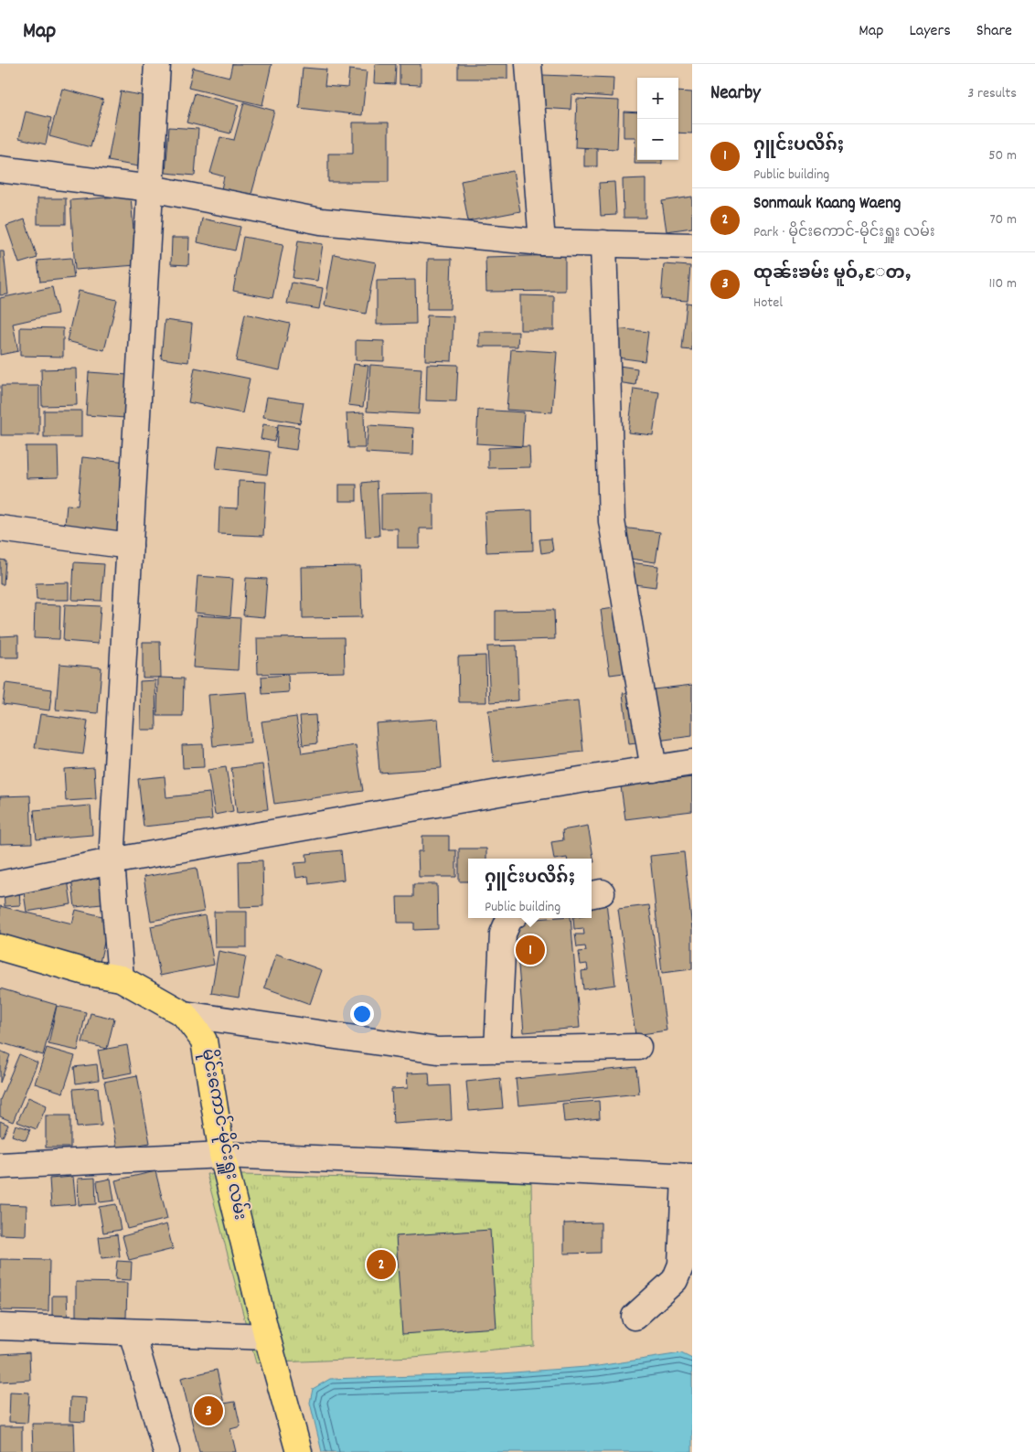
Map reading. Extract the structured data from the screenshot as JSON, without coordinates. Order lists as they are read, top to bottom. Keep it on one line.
{"streets":{"main road":["မိုင်းကောင်-မိုင်းရှူး လမ်း"]},"page":{"header":"Map","nav":["Map","Layers","Share"],"heading":["Nearby","3 results"],"map_buttons":["+","−"],"list":[{"mark":"1","name":"ႁူင်းပလိၵ်ႈ","note":"Public building","value":"50 m"},{"mark":"2","name":"Sonmauk Kaang Waeng","note":"Park · မိုင်းကောင်-မိုင်းရှူး လမ်း","value":"70 m"},{"mark":"3","name":"ထုၼ်းၶမ်း မူဝ်ႇႄတႇ","note":"Hotel","value":"110 m"}],"popup":["ႁူင်းပလိၵ်ႈ","Public building"],"pins":["1","2","3"]}}
